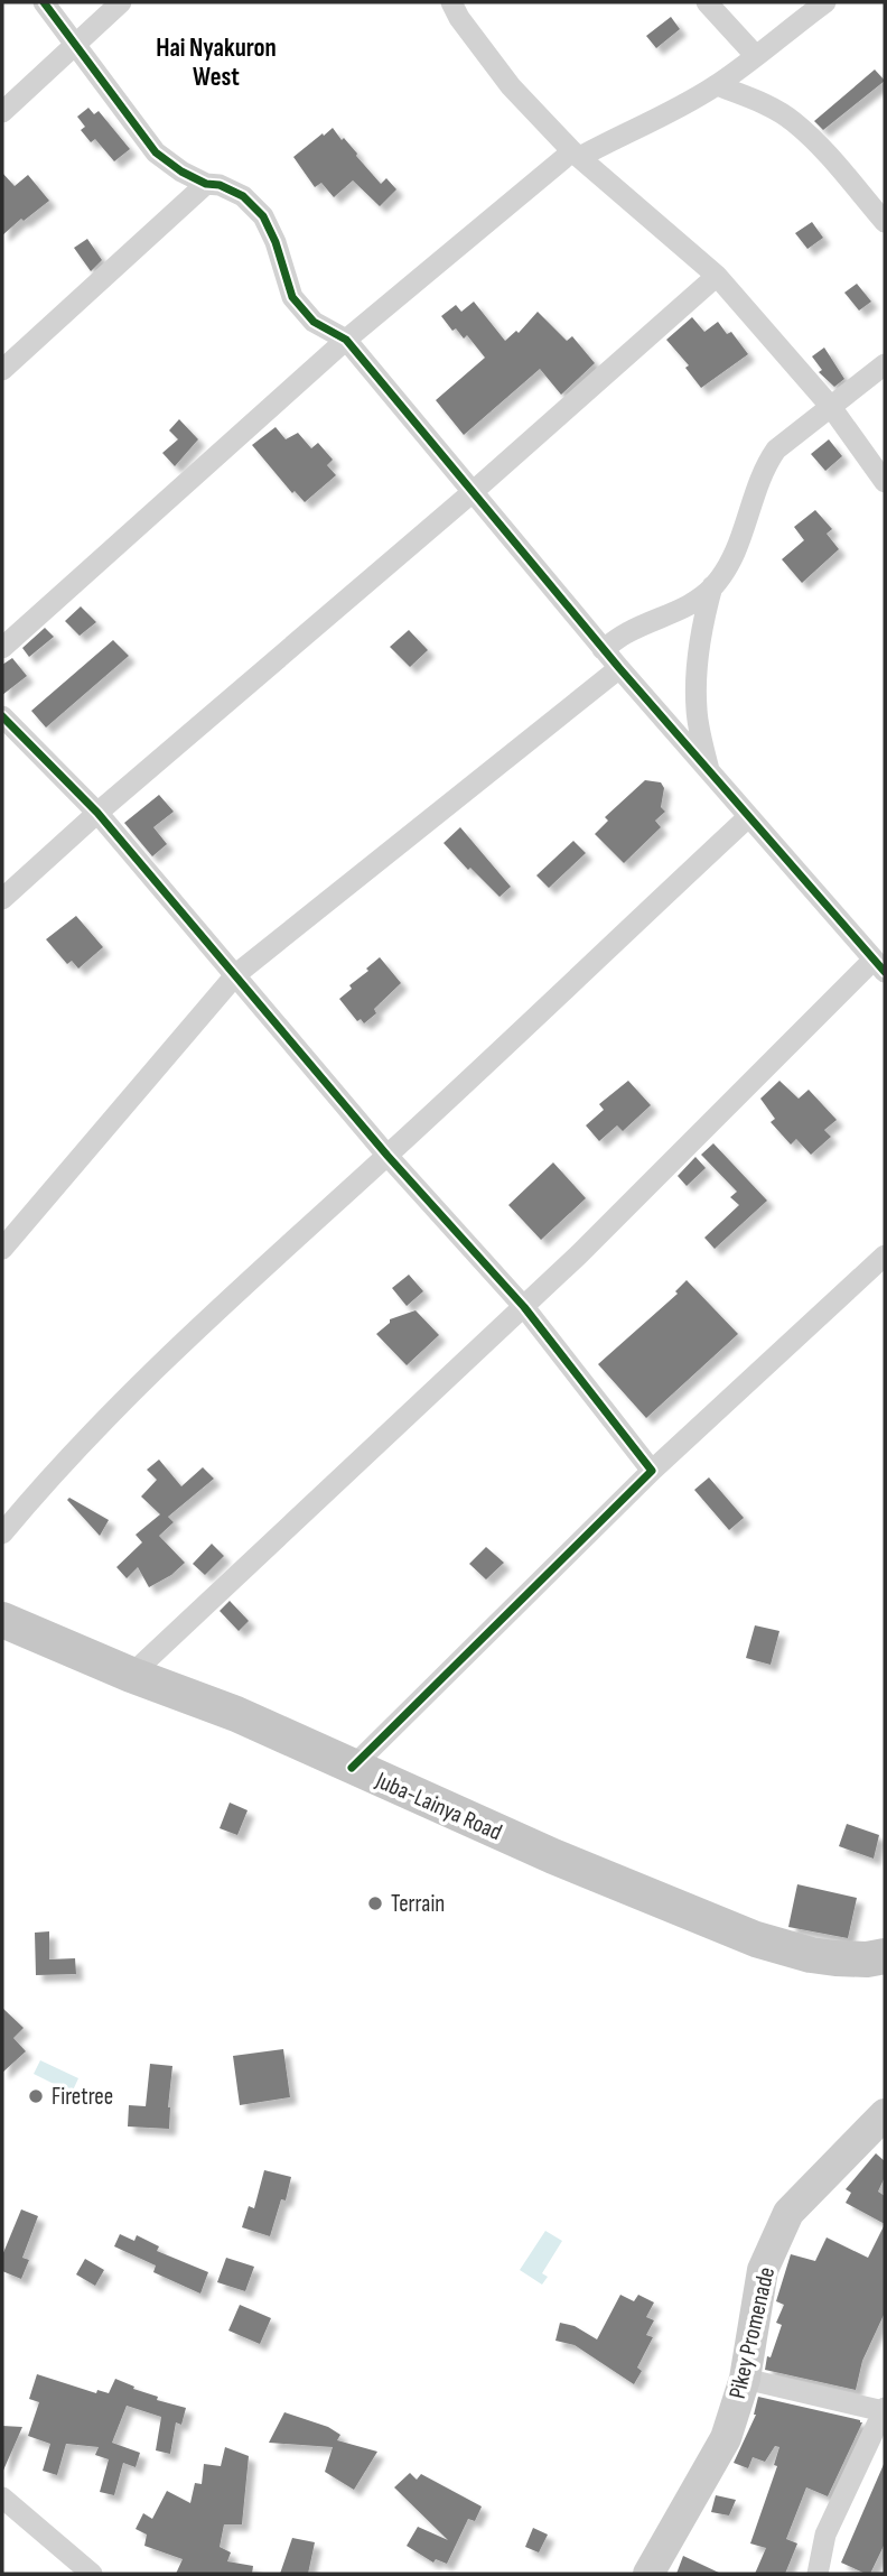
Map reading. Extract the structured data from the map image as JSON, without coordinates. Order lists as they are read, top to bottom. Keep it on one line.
{"streets":{"main road":["Juba-Lainya Road"],"street":["Pikey Promenade"]},"districts":["Hai Nyakuron West"],"places":["Terrain","Firetree"]}
